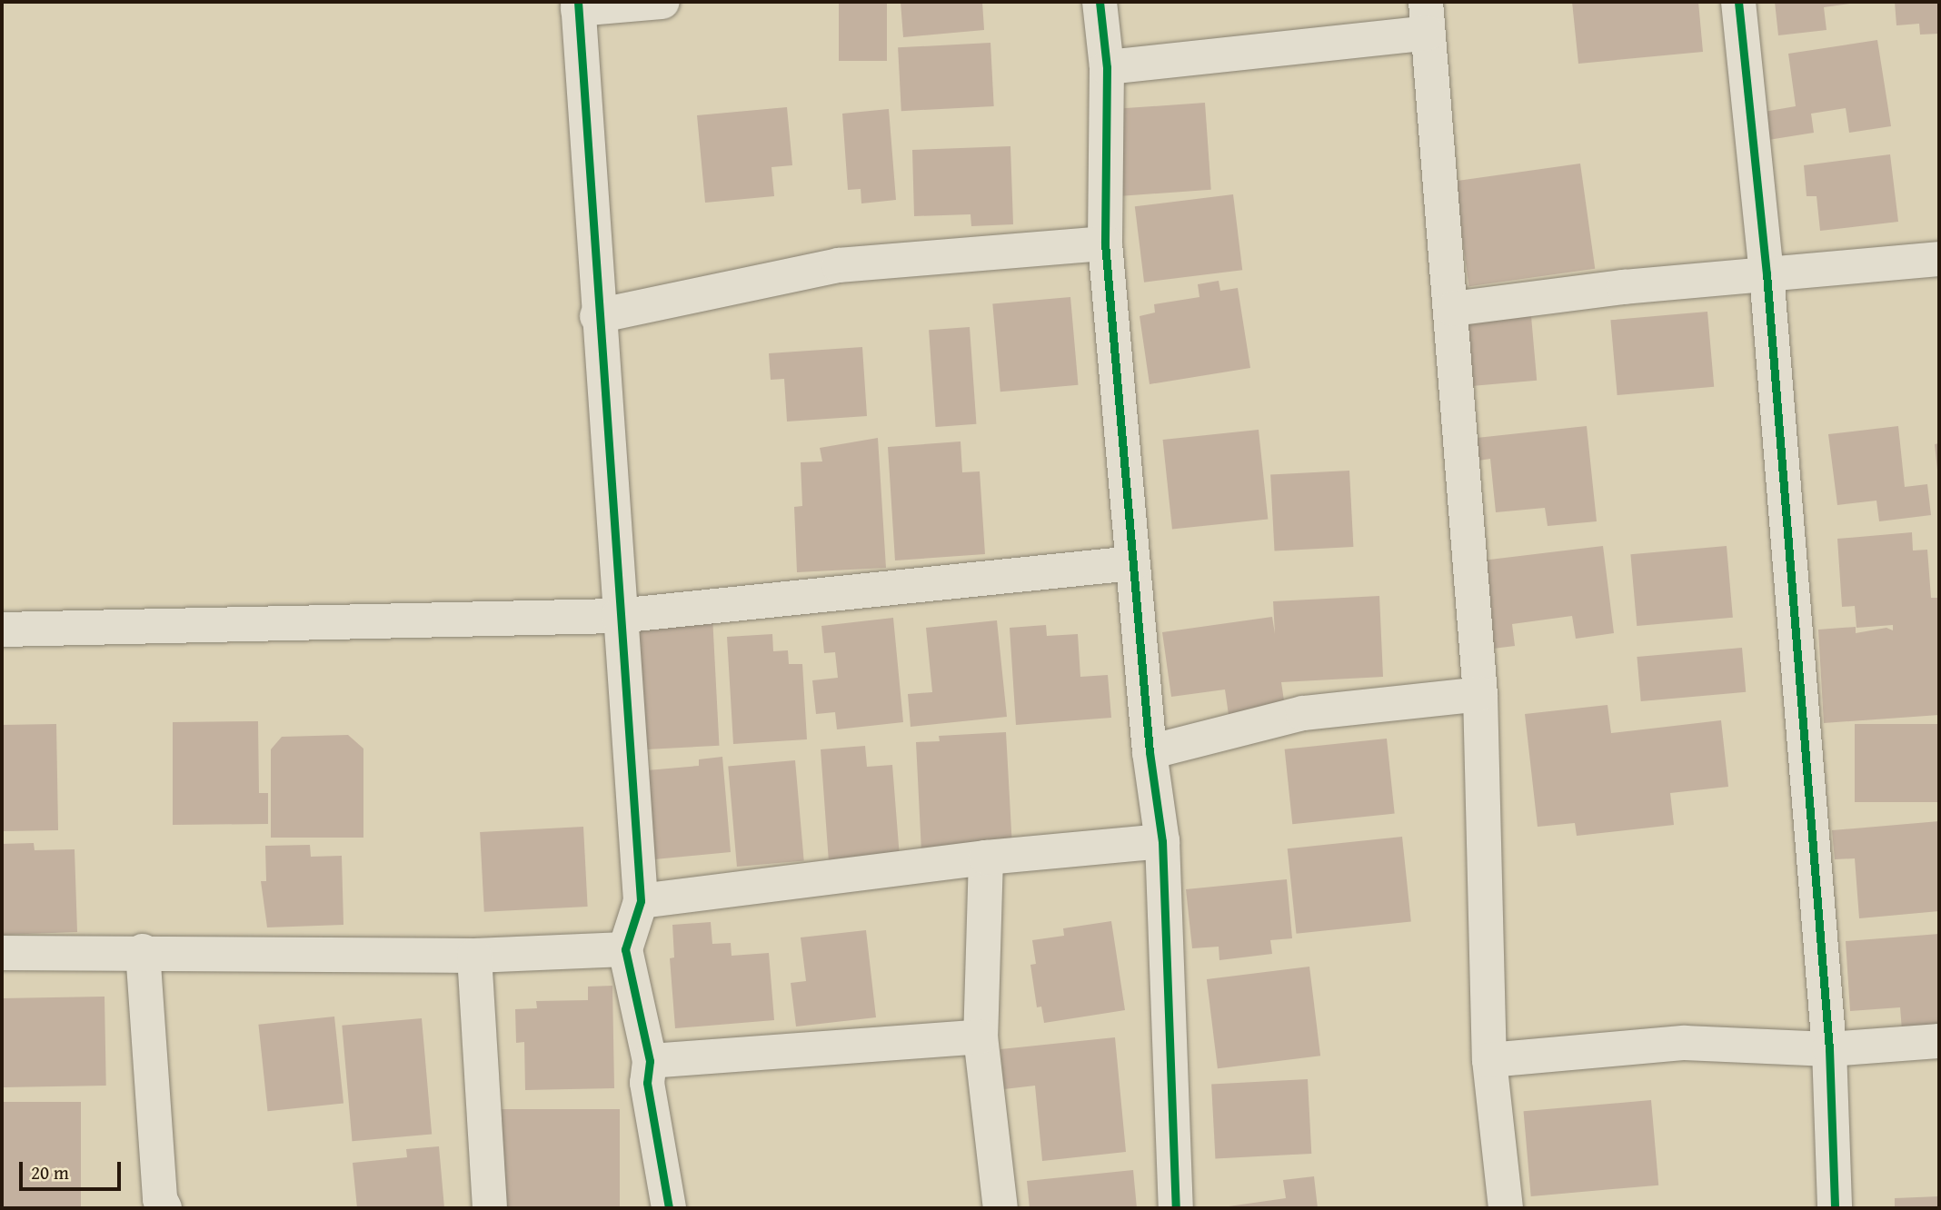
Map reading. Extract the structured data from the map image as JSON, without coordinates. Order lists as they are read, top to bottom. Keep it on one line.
{"scale_bar":"20 m"}
